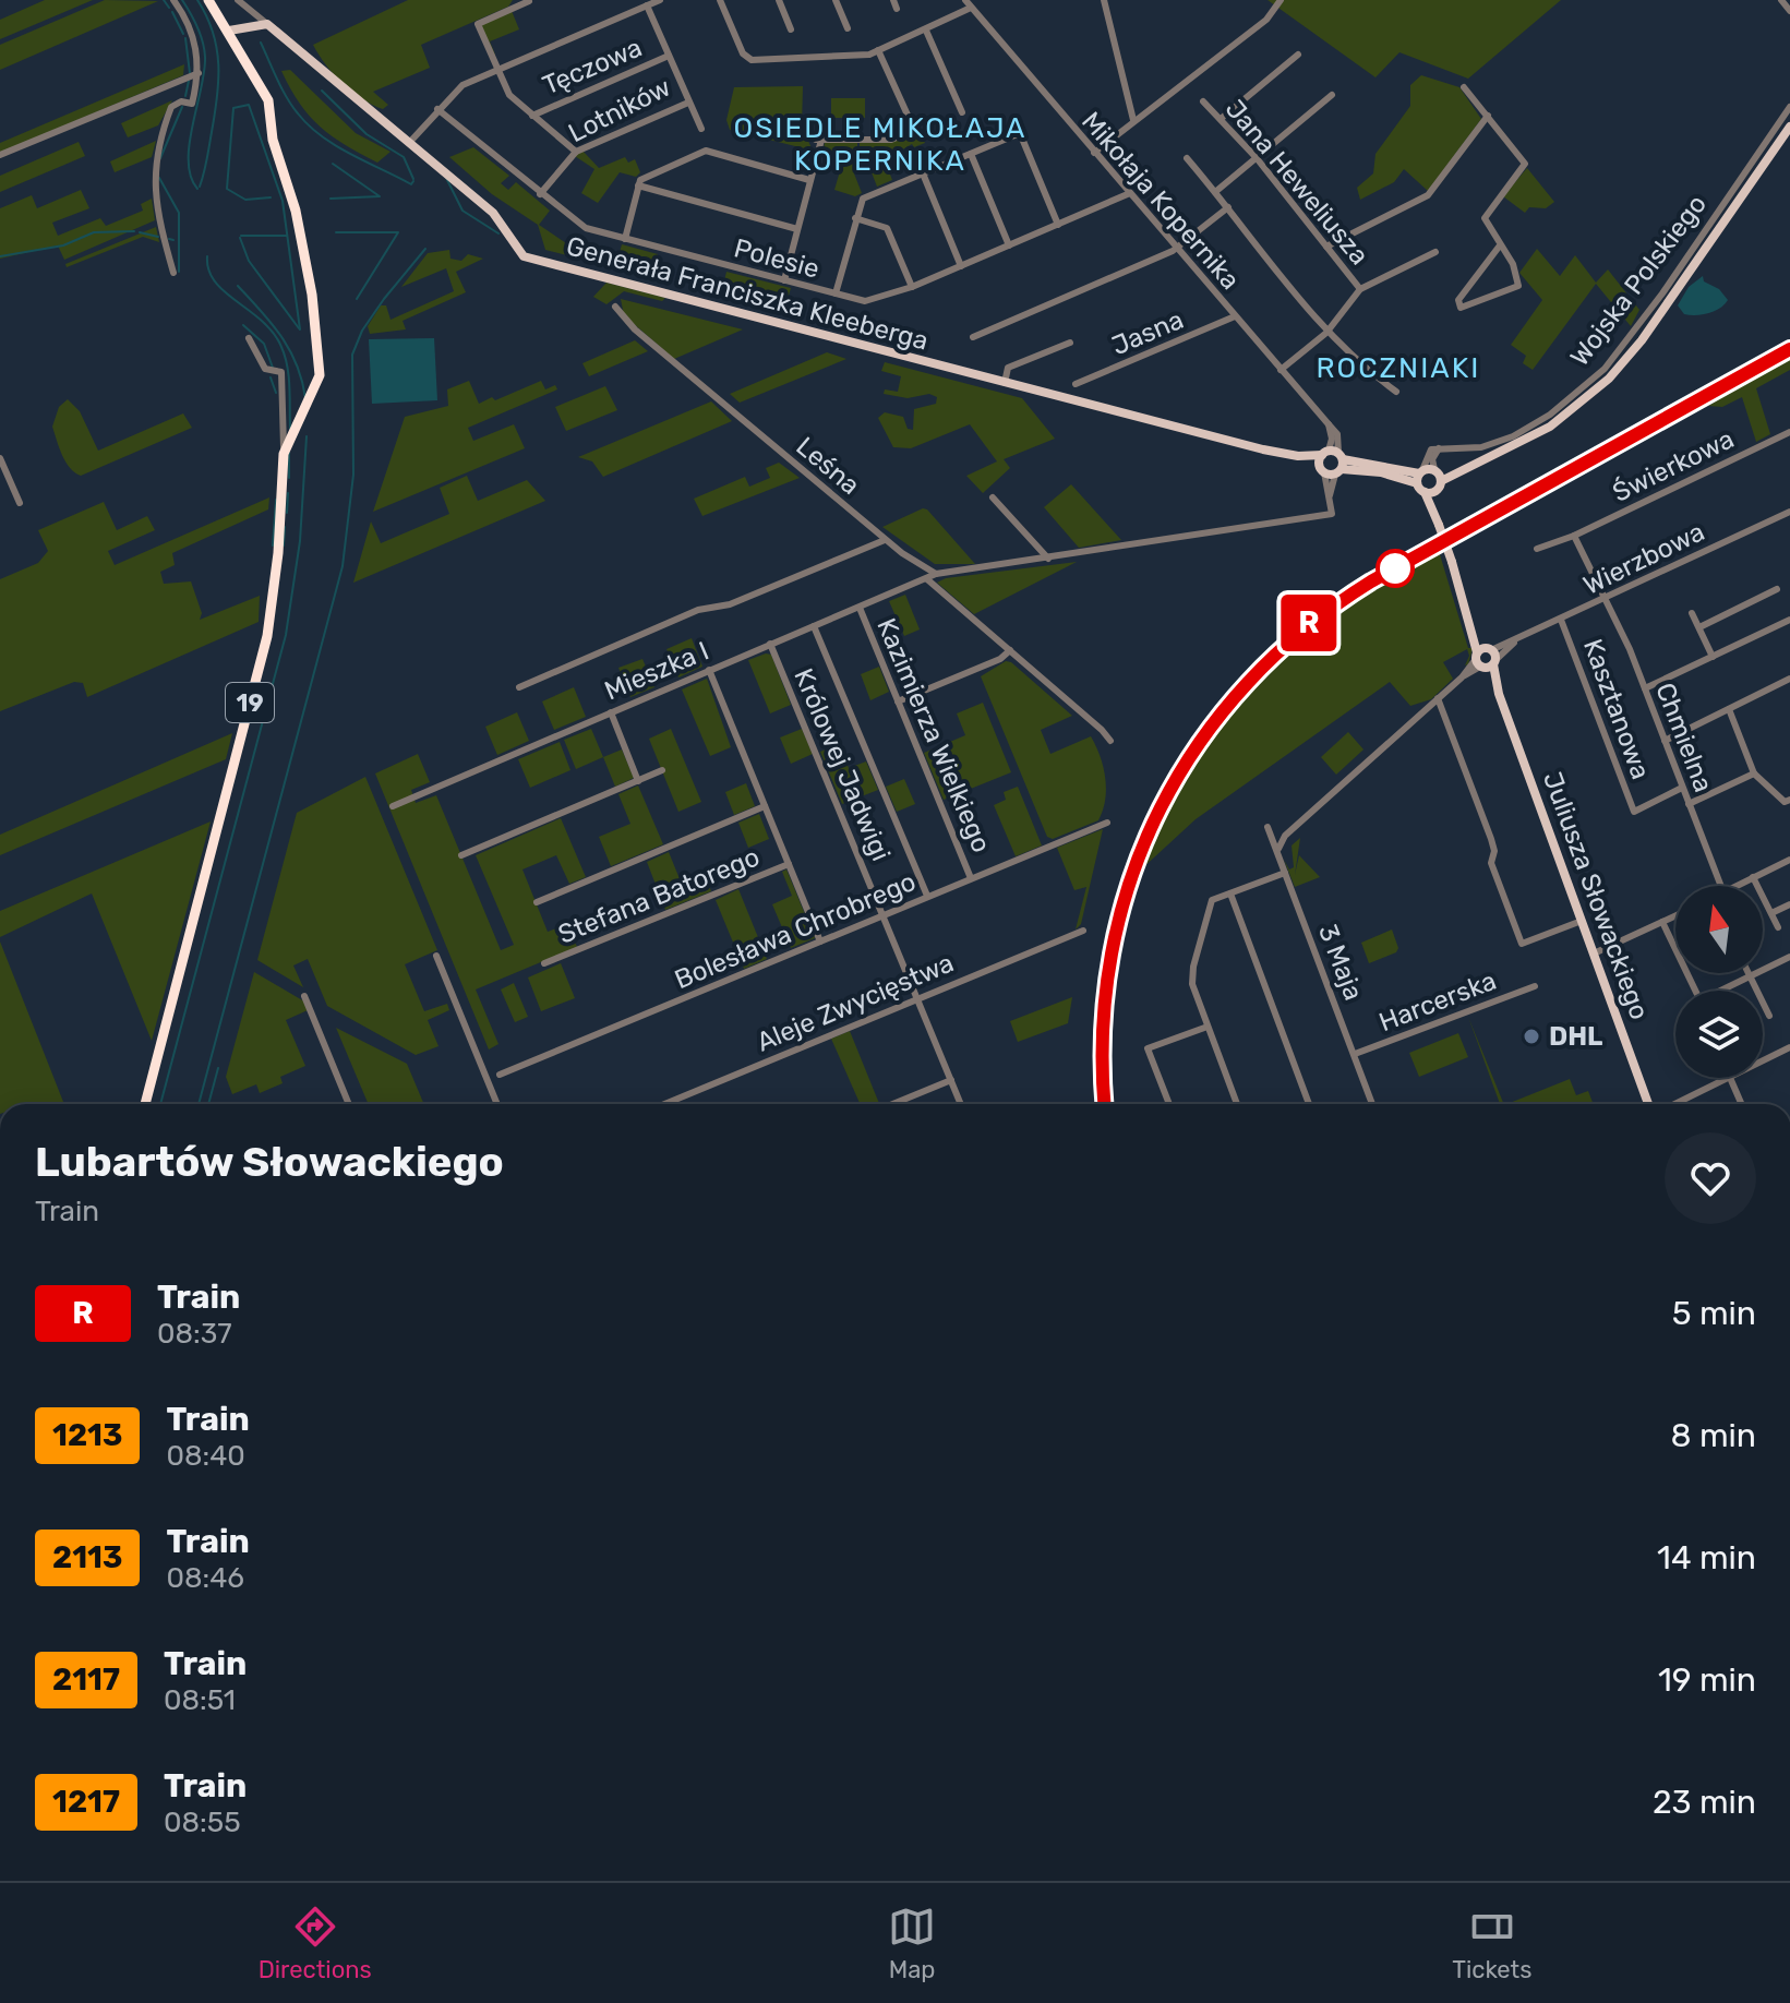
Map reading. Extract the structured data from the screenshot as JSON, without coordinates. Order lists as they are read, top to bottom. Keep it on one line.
{"streets":{"highway":["19"],"main road":["Wojska Polskiego","Generała Franciszka Kleeberga","Juliusza Słowackiego"],"street":["Tęczowa","Lotników","Jana Heweliusza","Mikołaja Kopernika","Polesie","Jasna","Leśna","Świerkowa","Wierzbowa","Mieszka I","Kasztanowa","Kazimierza Wielkiego","Chmielna","Królowej Jadwigi","Stefana Batorego","Bolesława Chrobrego","3 Maja","Harcerska","Aleje Zwycięstwa"]},"crossings":[["Tęczowa","Lotników"],["Lotników","Polesie"],["Mikołaja Kopernika","Polesie"],["Mikołaja Kopernika","Generała Franciszka Kleeberga"],["Mikołaja Kopernika","Jasna"],["Wojska Polskiego","Generała Franciszka Kleeberga"],["Generała Franciszka Kleeberga","Juliusza Słowackiego"],["Leśna","Mieszka I"],["Wierzbowa","Kasztanowa"],["Wierzbowa","Chmielna"],["Wierzbowa","Juliusza Słowackiego"],["Wierzbowa","3 Maja"],["Mieszka I","Kazimierza Wielkiego"],["Mieszka I","Królowej Jadwigi"],["Kasztanowa","Chmielna"],["Kazimierza Wielkiego","Bolesława Chrobrego"],["Królowej Jadwigi","Bolesława Chrobrego"],["Królowej Jadwigi","Aleje Zwycięstwa"],["3 Maja","Harcerska"]],"districts":["OSIEDLE MIKOŁAJA KOPERNIKA","ROCZNIAKI"],"places":["DHL"],"north":"top","page":{"on_map":"R","heading":["Lubartów Słowackiego","Train"],"list":[{"mark":"R","name":"Train","note":"08:37","value":"5 min"},{"mark":"1213","name":"Train","note":"08:40","value":"8 min"},{"mark":"2113","name":"Train","note":"08:46","value":"14 min"},{"mark":"2117","name":"Train","note":"08:51","value":"19 min"},{"mark":"1217","name":"Train","note":"08:55","value":"23 min"}],"tabs":["Directions","Map","Tickets"]}}
